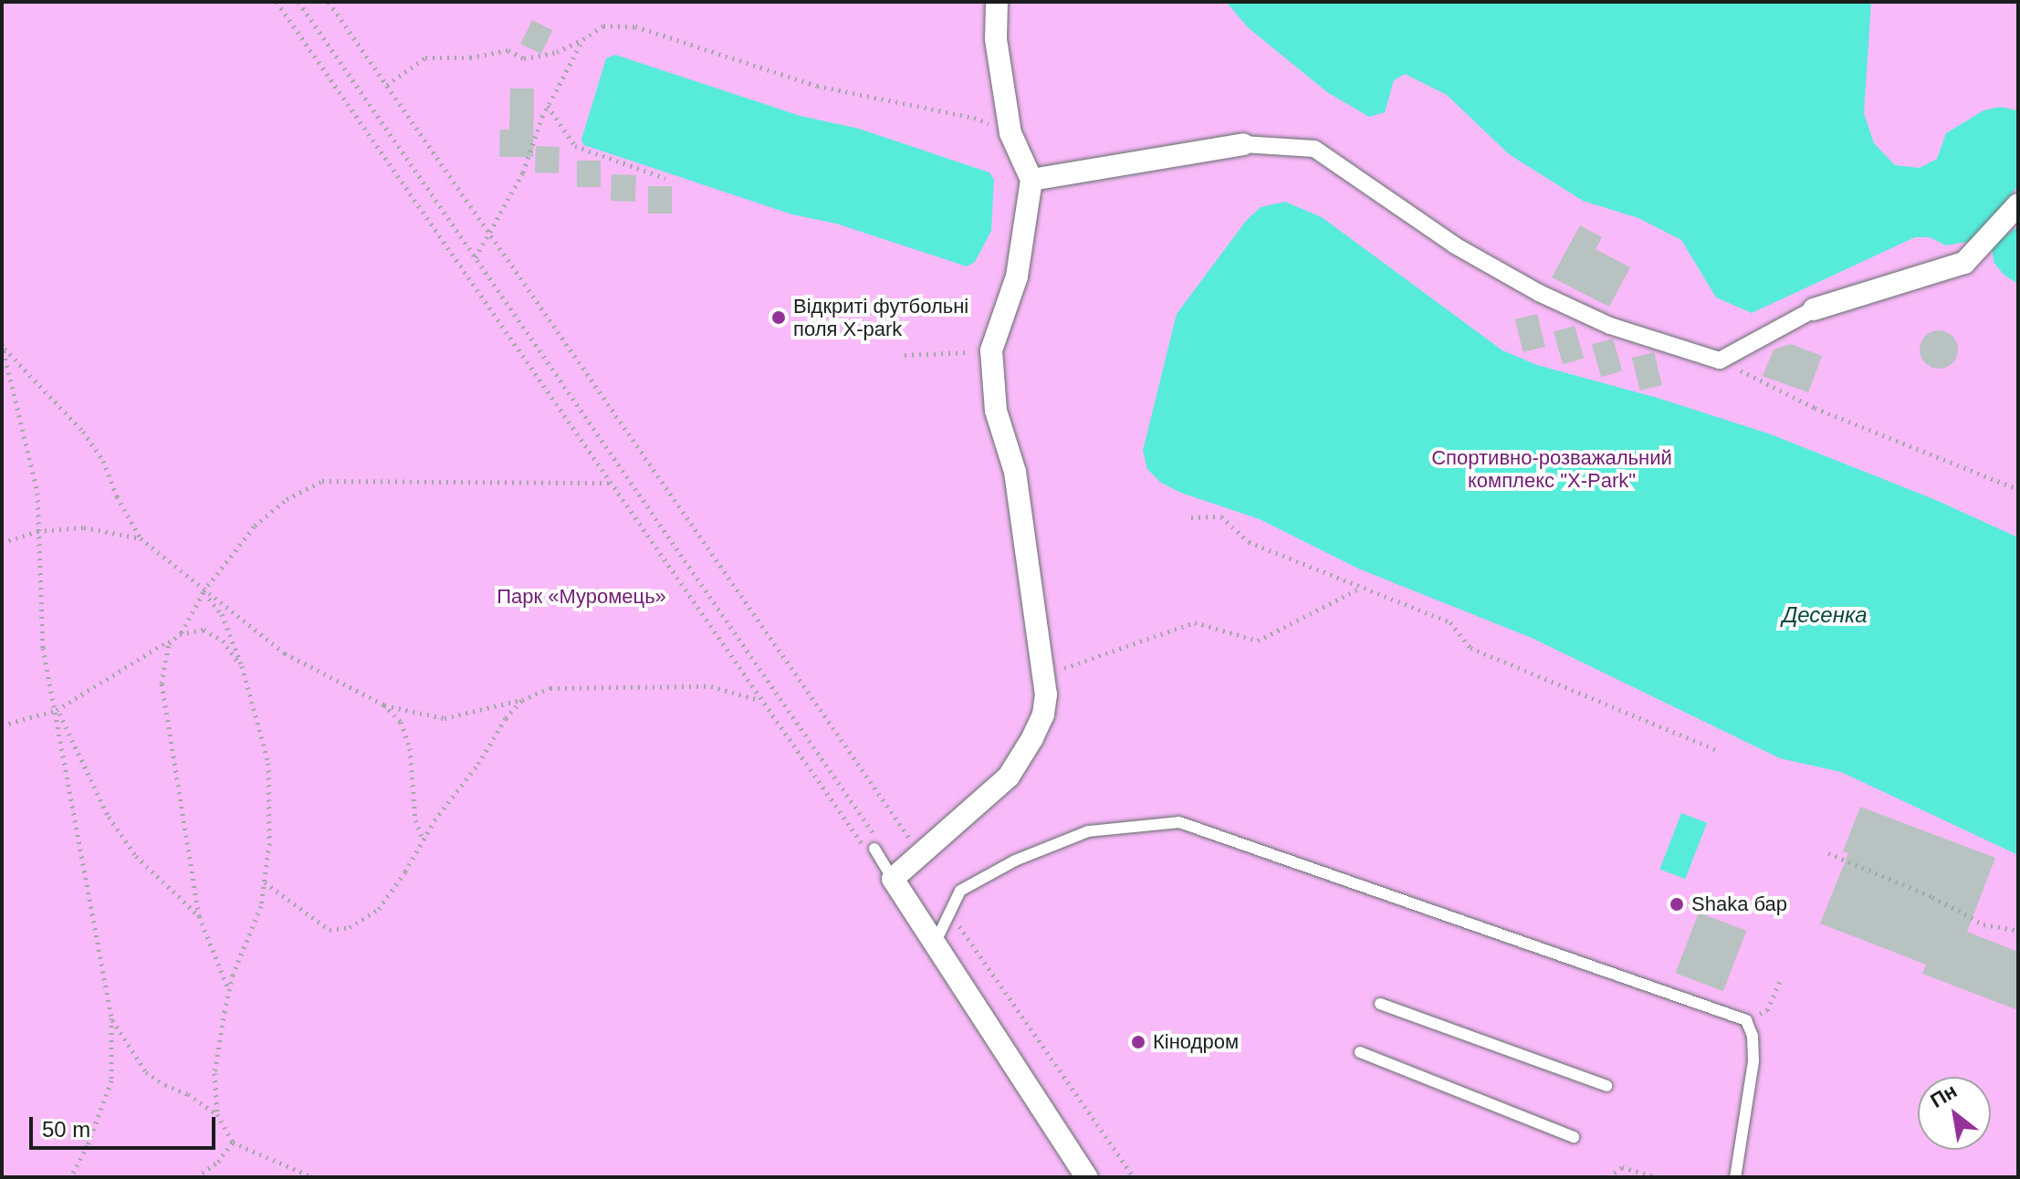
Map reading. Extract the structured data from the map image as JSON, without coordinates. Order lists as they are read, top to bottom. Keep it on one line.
{"water":["Десенка"],"parks":["Спортивно-розважальний комплекс \"Х-Park\"","Парк «Муромець»"],"places":["Відкриті футбольні поля X-park","Shaka бар","Кінодром"],"scale_bar":"50 m","north":"top left"}
